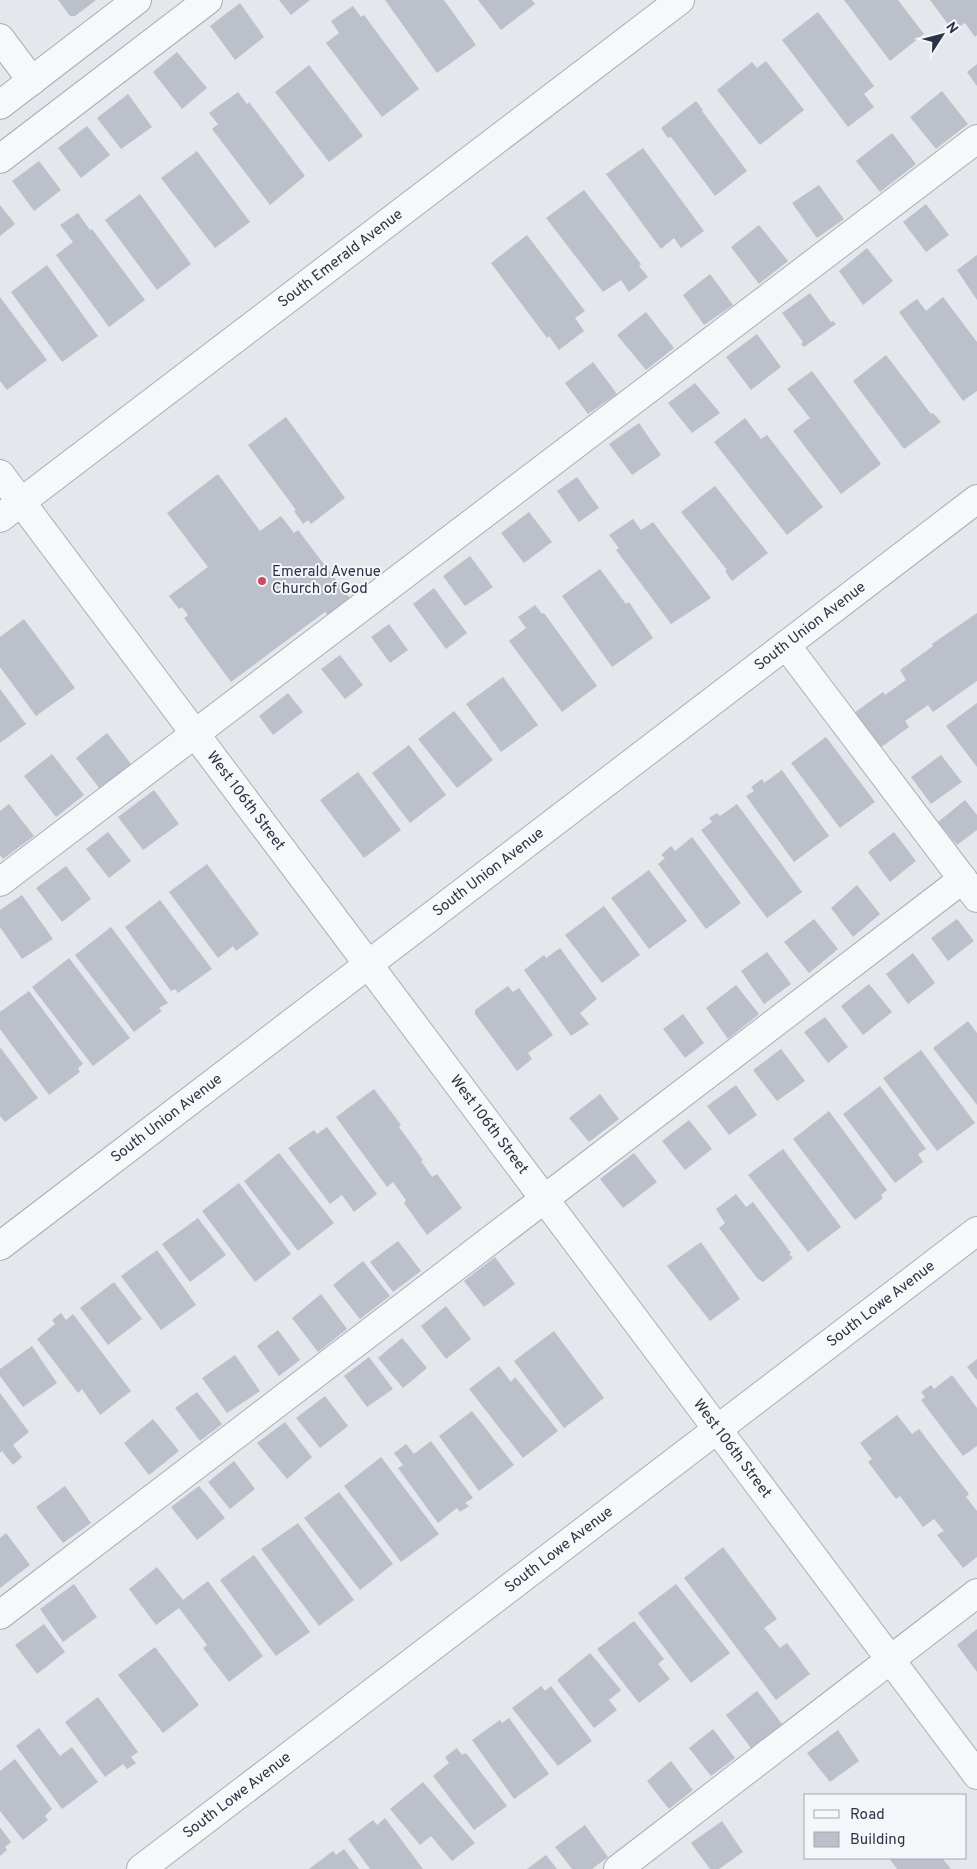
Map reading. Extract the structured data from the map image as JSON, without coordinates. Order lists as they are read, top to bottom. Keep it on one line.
{"streets":{"street":["South Emerald Avenue","South Union Avenue","West 106th Street","South Lowe Avenue"]},"crossings":[["South Emerald Avenue","West 106th Street"],["South Union Avenue","West 106th Street"],["West 106th Street","South Lowe Avenue"]],"places":["Emerald Avenue Church of God"],"legend":["Road","Building"],"north":"top right"}
